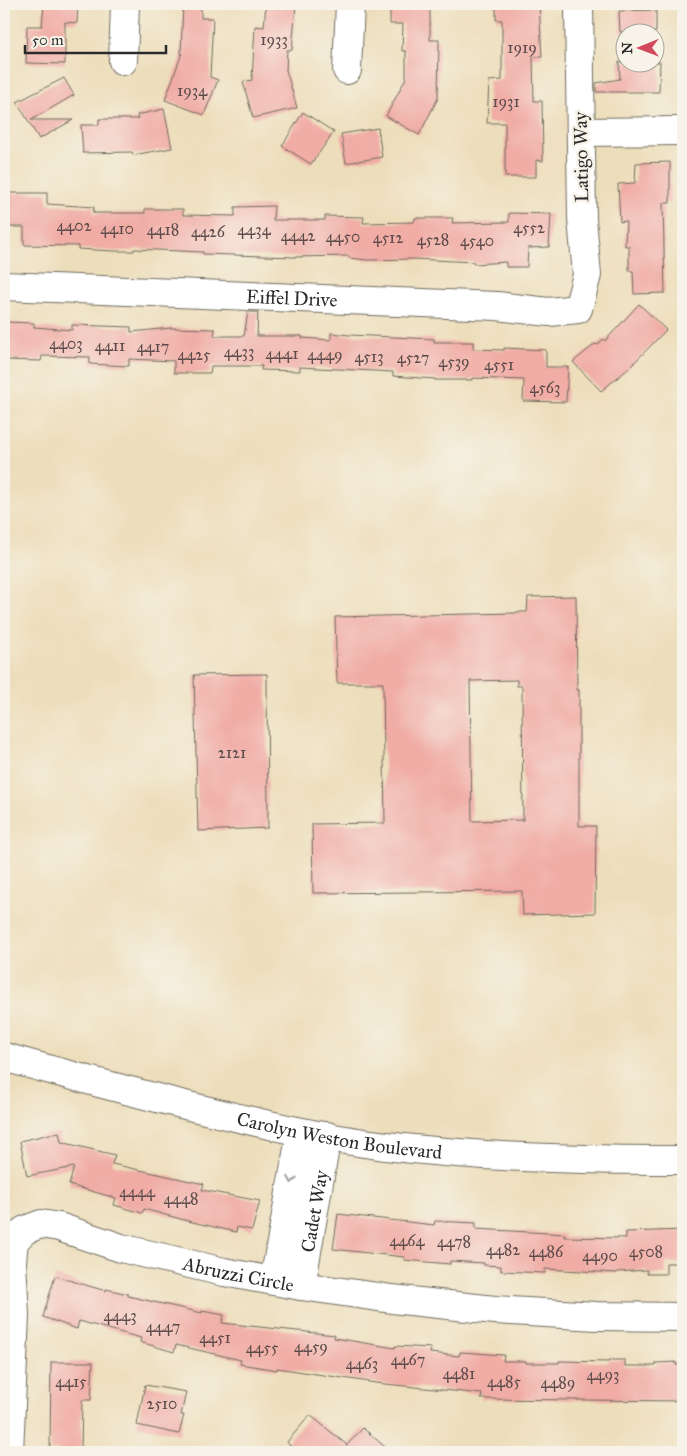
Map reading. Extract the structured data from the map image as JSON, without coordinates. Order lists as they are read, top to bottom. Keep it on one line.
{"streets":{"street":["Latigo Way","Eiffel Drive","Carolyn Weston Boulevard","Cadet Way","Abruzzi Circle"]},"crossings":[["Latigo Way","Eiffel Drive"],["Carolyn Weston Boulevard","Cadet Way"],["Cadet Way","Abruzzi Circle"]],"house_numbers":["1933","1919","1934","1931","4402","4552","4410","4418","4434","4426","4442","4450","4512","4528","4540","4403","4411","4417","4433","4441","4425","4449","4513","4527","4539","4551","4563","2121","4444","4448","4464","4478","4482","4486","4508","4490","4443","4447","4451","4459","4455","4467","4463","4481","4493","4415","4485","4489","2510"],"scale_bar":"50 m","north":"left"}
